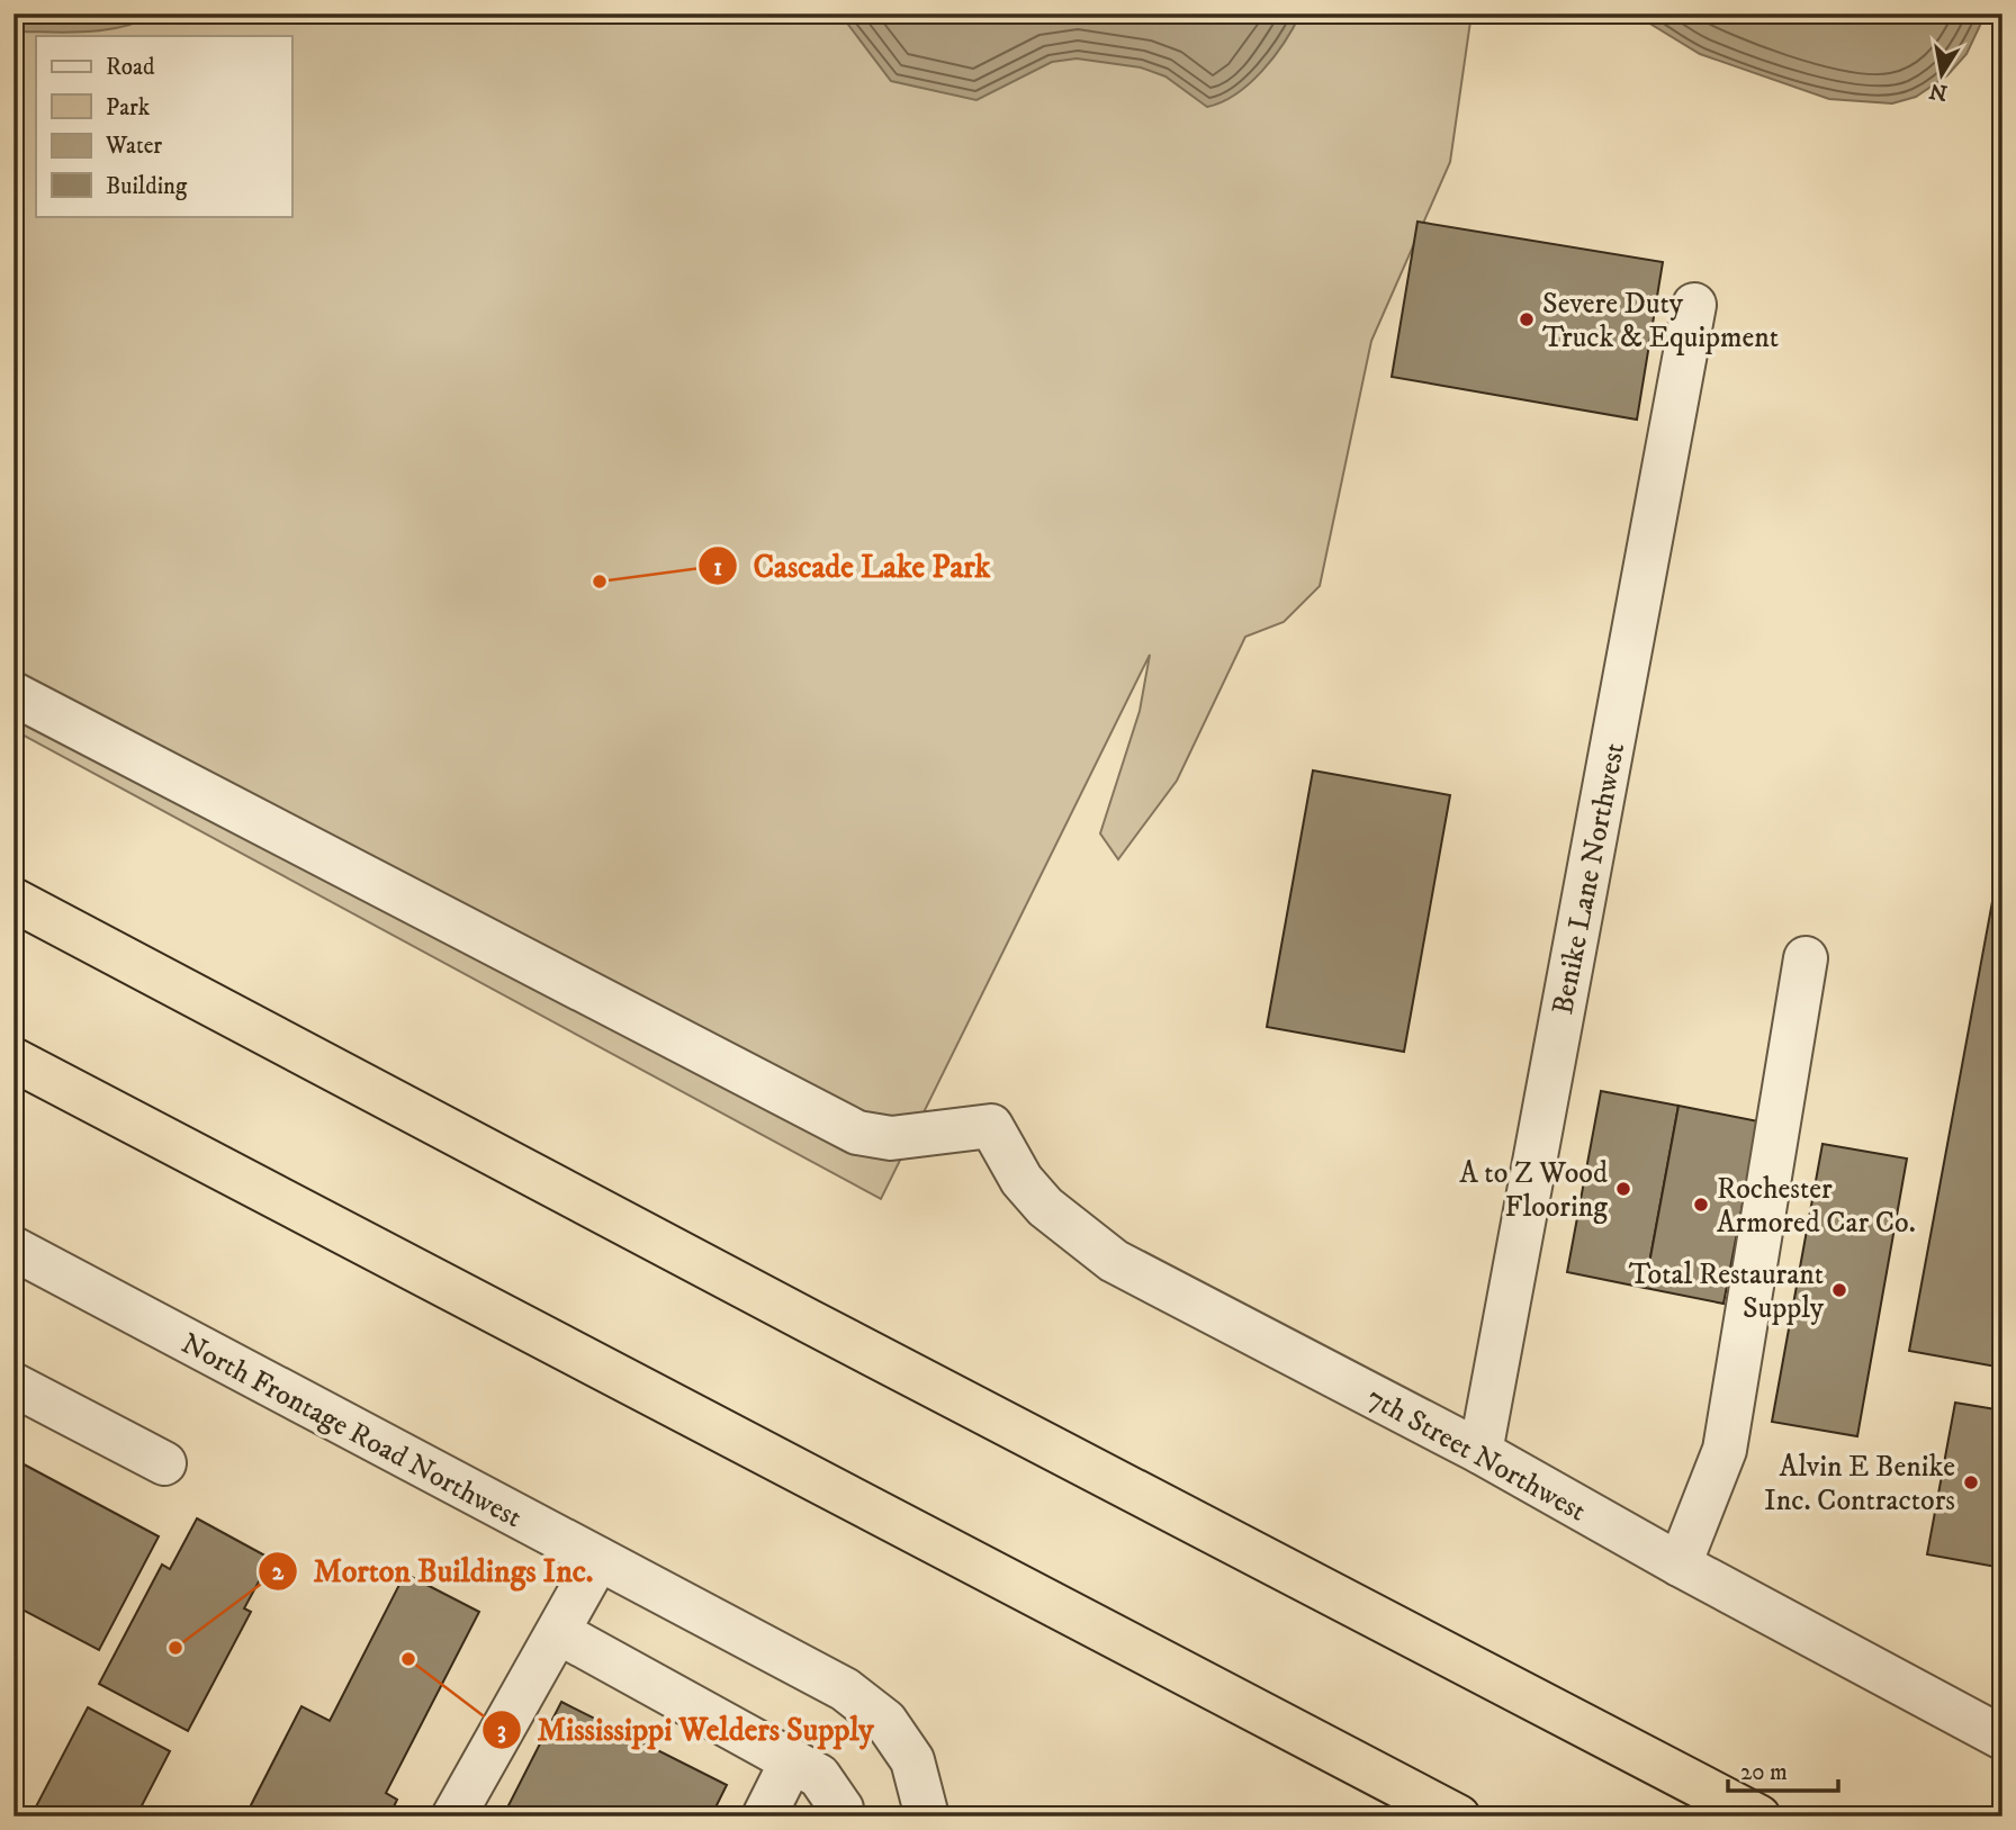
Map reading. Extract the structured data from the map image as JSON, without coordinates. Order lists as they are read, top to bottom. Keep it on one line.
{"streets":{"street":["Benike Lane Northwest","North Frontage Road Northwest","7th Street Northwest"]},"crossings":[["Benike Lane Northwest","7th Street Northwest"]],"places":["Severe Duty Truck & Equipment","Cascade Lake Park","A to Z Wood Flooring","Rochester Armored Car Co.","Total Restaurant Supply","Alvin E Benike Inc. Contractors","Morton Buildings Inc.","Mississippi Welders Supply"],"legend":["Road","Park","Water","Building"],"scale_bar":"20 m","north":"bottom"}
